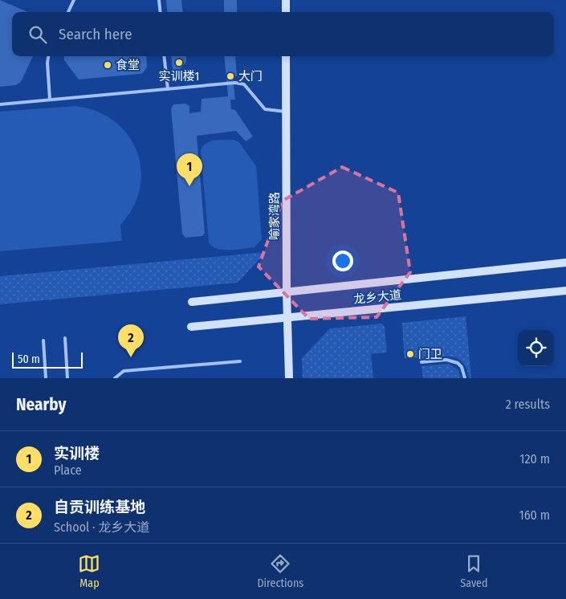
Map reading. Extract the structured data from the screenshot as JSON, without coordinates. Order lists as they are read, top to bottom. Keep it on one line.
{"streets":{"main road":["喻家湾路","龙乡大道"]},"crossings":[["喻家湾路","龙乡大道"]],"places":["实训楼1","食堂","大门","门卫"],"scale_bar":"50 m","page":{"search":"Search here","pins":["1","2"],"scale":"50 m","heading":["Nearby","2 results"],"list":[{"mark":"1","name":"实训楼","note":"Place","value":"120 m"},{"mark":"2","name":"自贡训练基地","note":"School · 龙乡大道","value":"160 m"}],"nav":["Map","Directions","Saved"]}}
